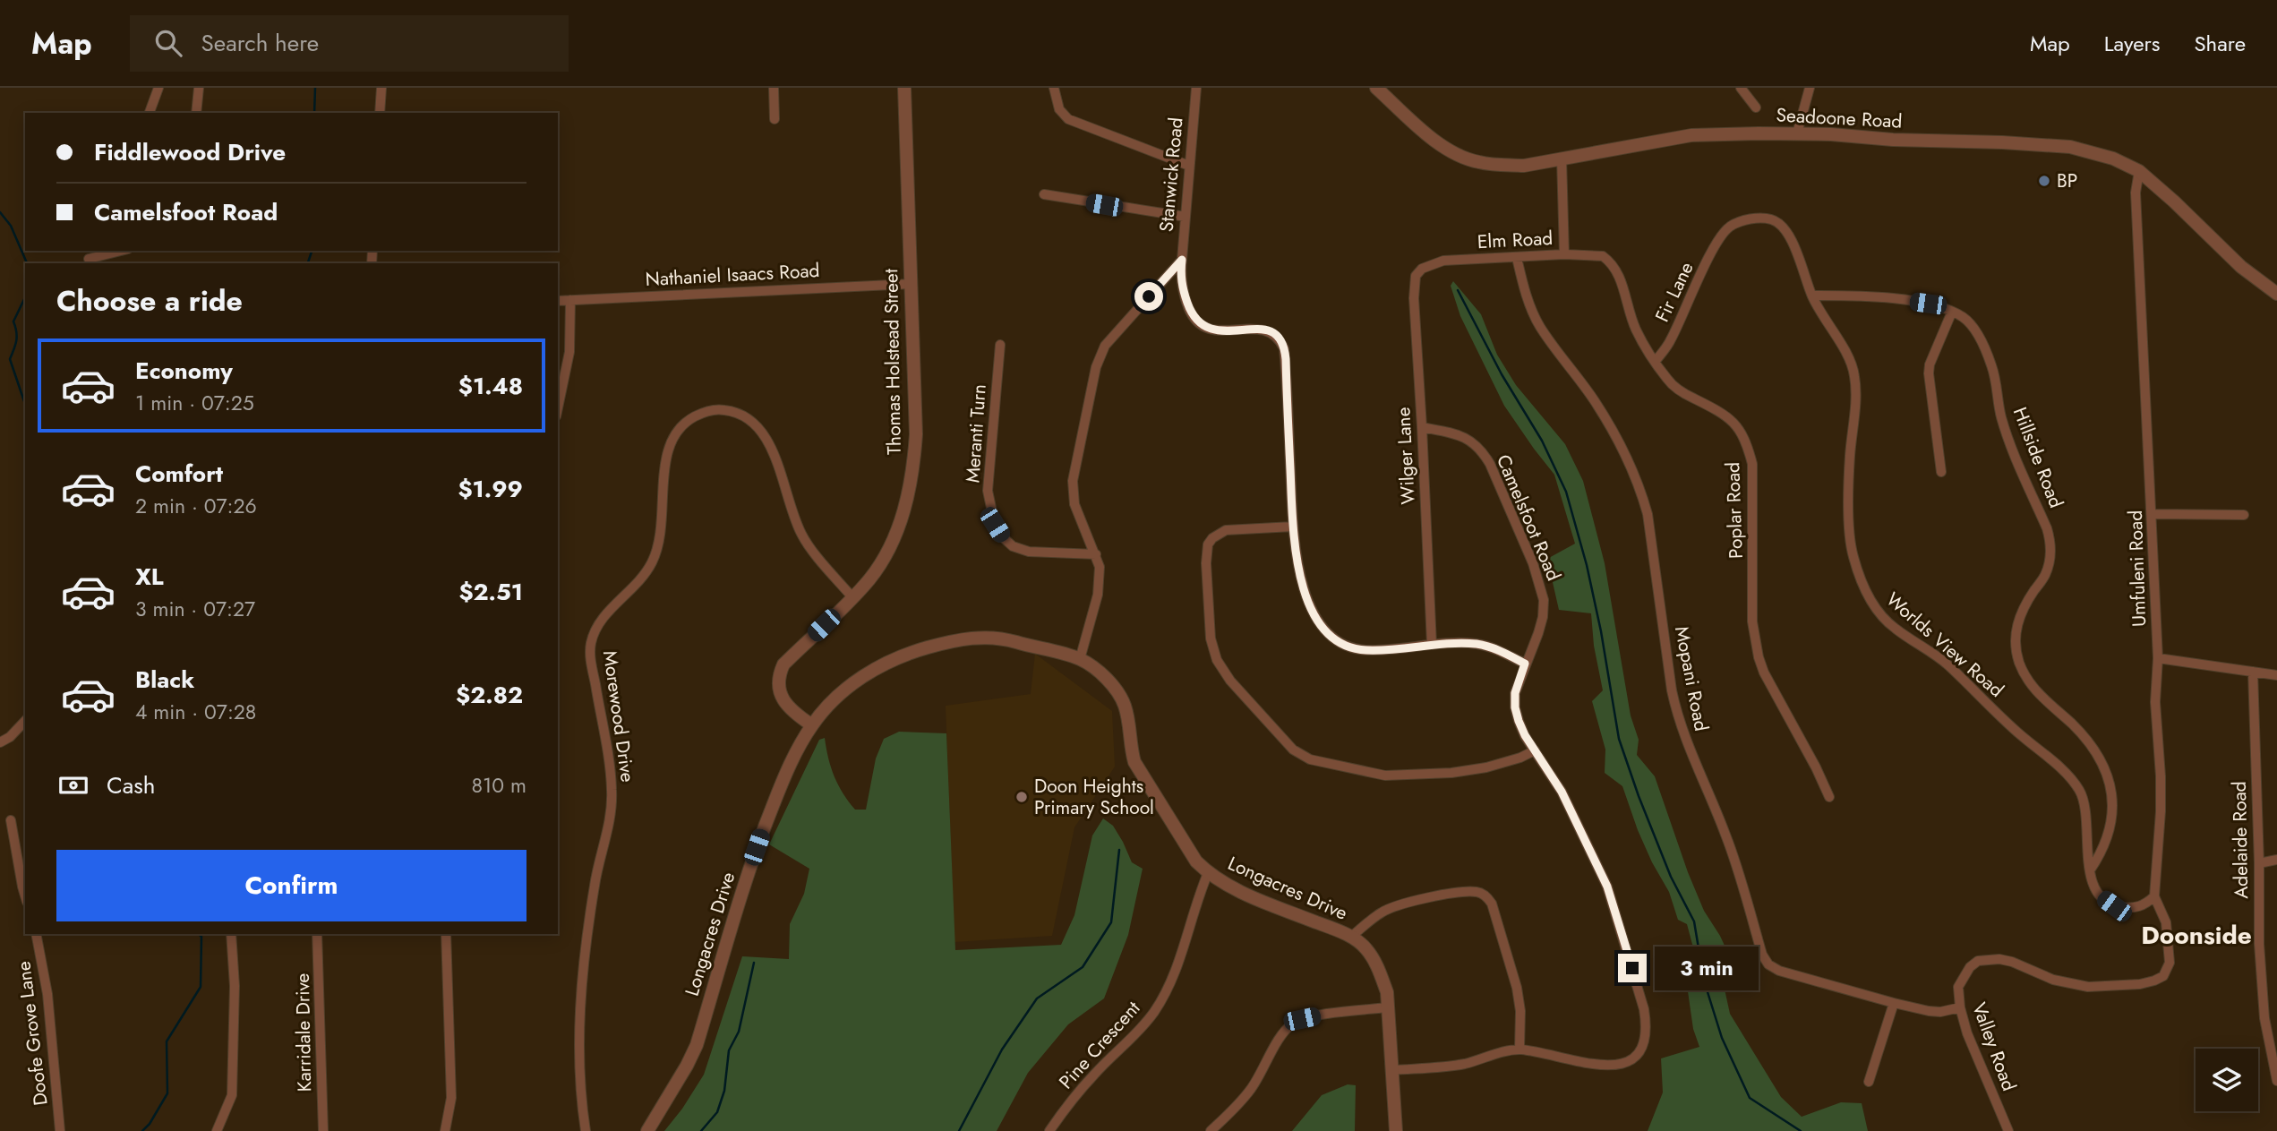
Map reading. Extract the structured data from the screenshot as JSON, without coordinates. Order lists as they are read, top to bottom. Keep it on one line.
{"streets":{"street":["Seadoone Road","Stanwick Road","Elm Road","Nathaniel Isaacs Road","Fir Lane","Thomas Holstead Street","Meranti Turn","Wilger Lane","Hillside Road","Poplar Road","Camelsfoot Road","Umfuleni Road","Worlds View Road","Mopani Road","Morewood Drive","Adelaide Road","Longacres Drive","Karridale Drive","Doofe Grove Lane","Pine Crescent","Valley Road"]},"crossings":[["Seadoone Road","Umfuleni Road"],["Elm Road","Wilger Lane"],["Elm Road","Poplar Road"],["Elm Road","Mopani Road"],["Nathaniel Isaacs Road","Thomas Holstead Street"],["Fir Lane","Hillside Road"],["Fir Lane","Poplar Road"],["Fir Lane","Worlds View Road"],["Thomas Holstead Street","Morewood Drive"],["Thomas Holstead Street","Longacres Drive"],["Wilger Lane","Camelsfoot Road"],["Hillside Road","Worlds View Road"],["Camelsfoot Road","Longacres Drive"],["Umfuleni Road","Worlds View Road"],["Umfuleni Road","Valley Road"],["Mopani Road","Valley Road"],["Longacres Drive","Pine Crescent"]],"districts":["Doonside"],"places":["BP","Doon Heights Primary School"],"page":{"header":"Map","search":"Search here","nav":["Map","Layers","Share"],"banner":["Fiddlewood Drive","Camelsfoot Road"],"heading":"Choose a ride","list":[{"name":"Economy","note":"1 min · 07:25","value":"$1.48"},{"name":"Comfort","note":"2 min · 07:26","value":"$1.99"},{"name":"XL","note":"3 min · 07:27","value":"$2.51"},{"name":"Black","note":"4 min · 07:28","value":"$2.82"}],"pay":["Cash","810 m"],"buttons":"Confirm","bubble":"3 min"}}
